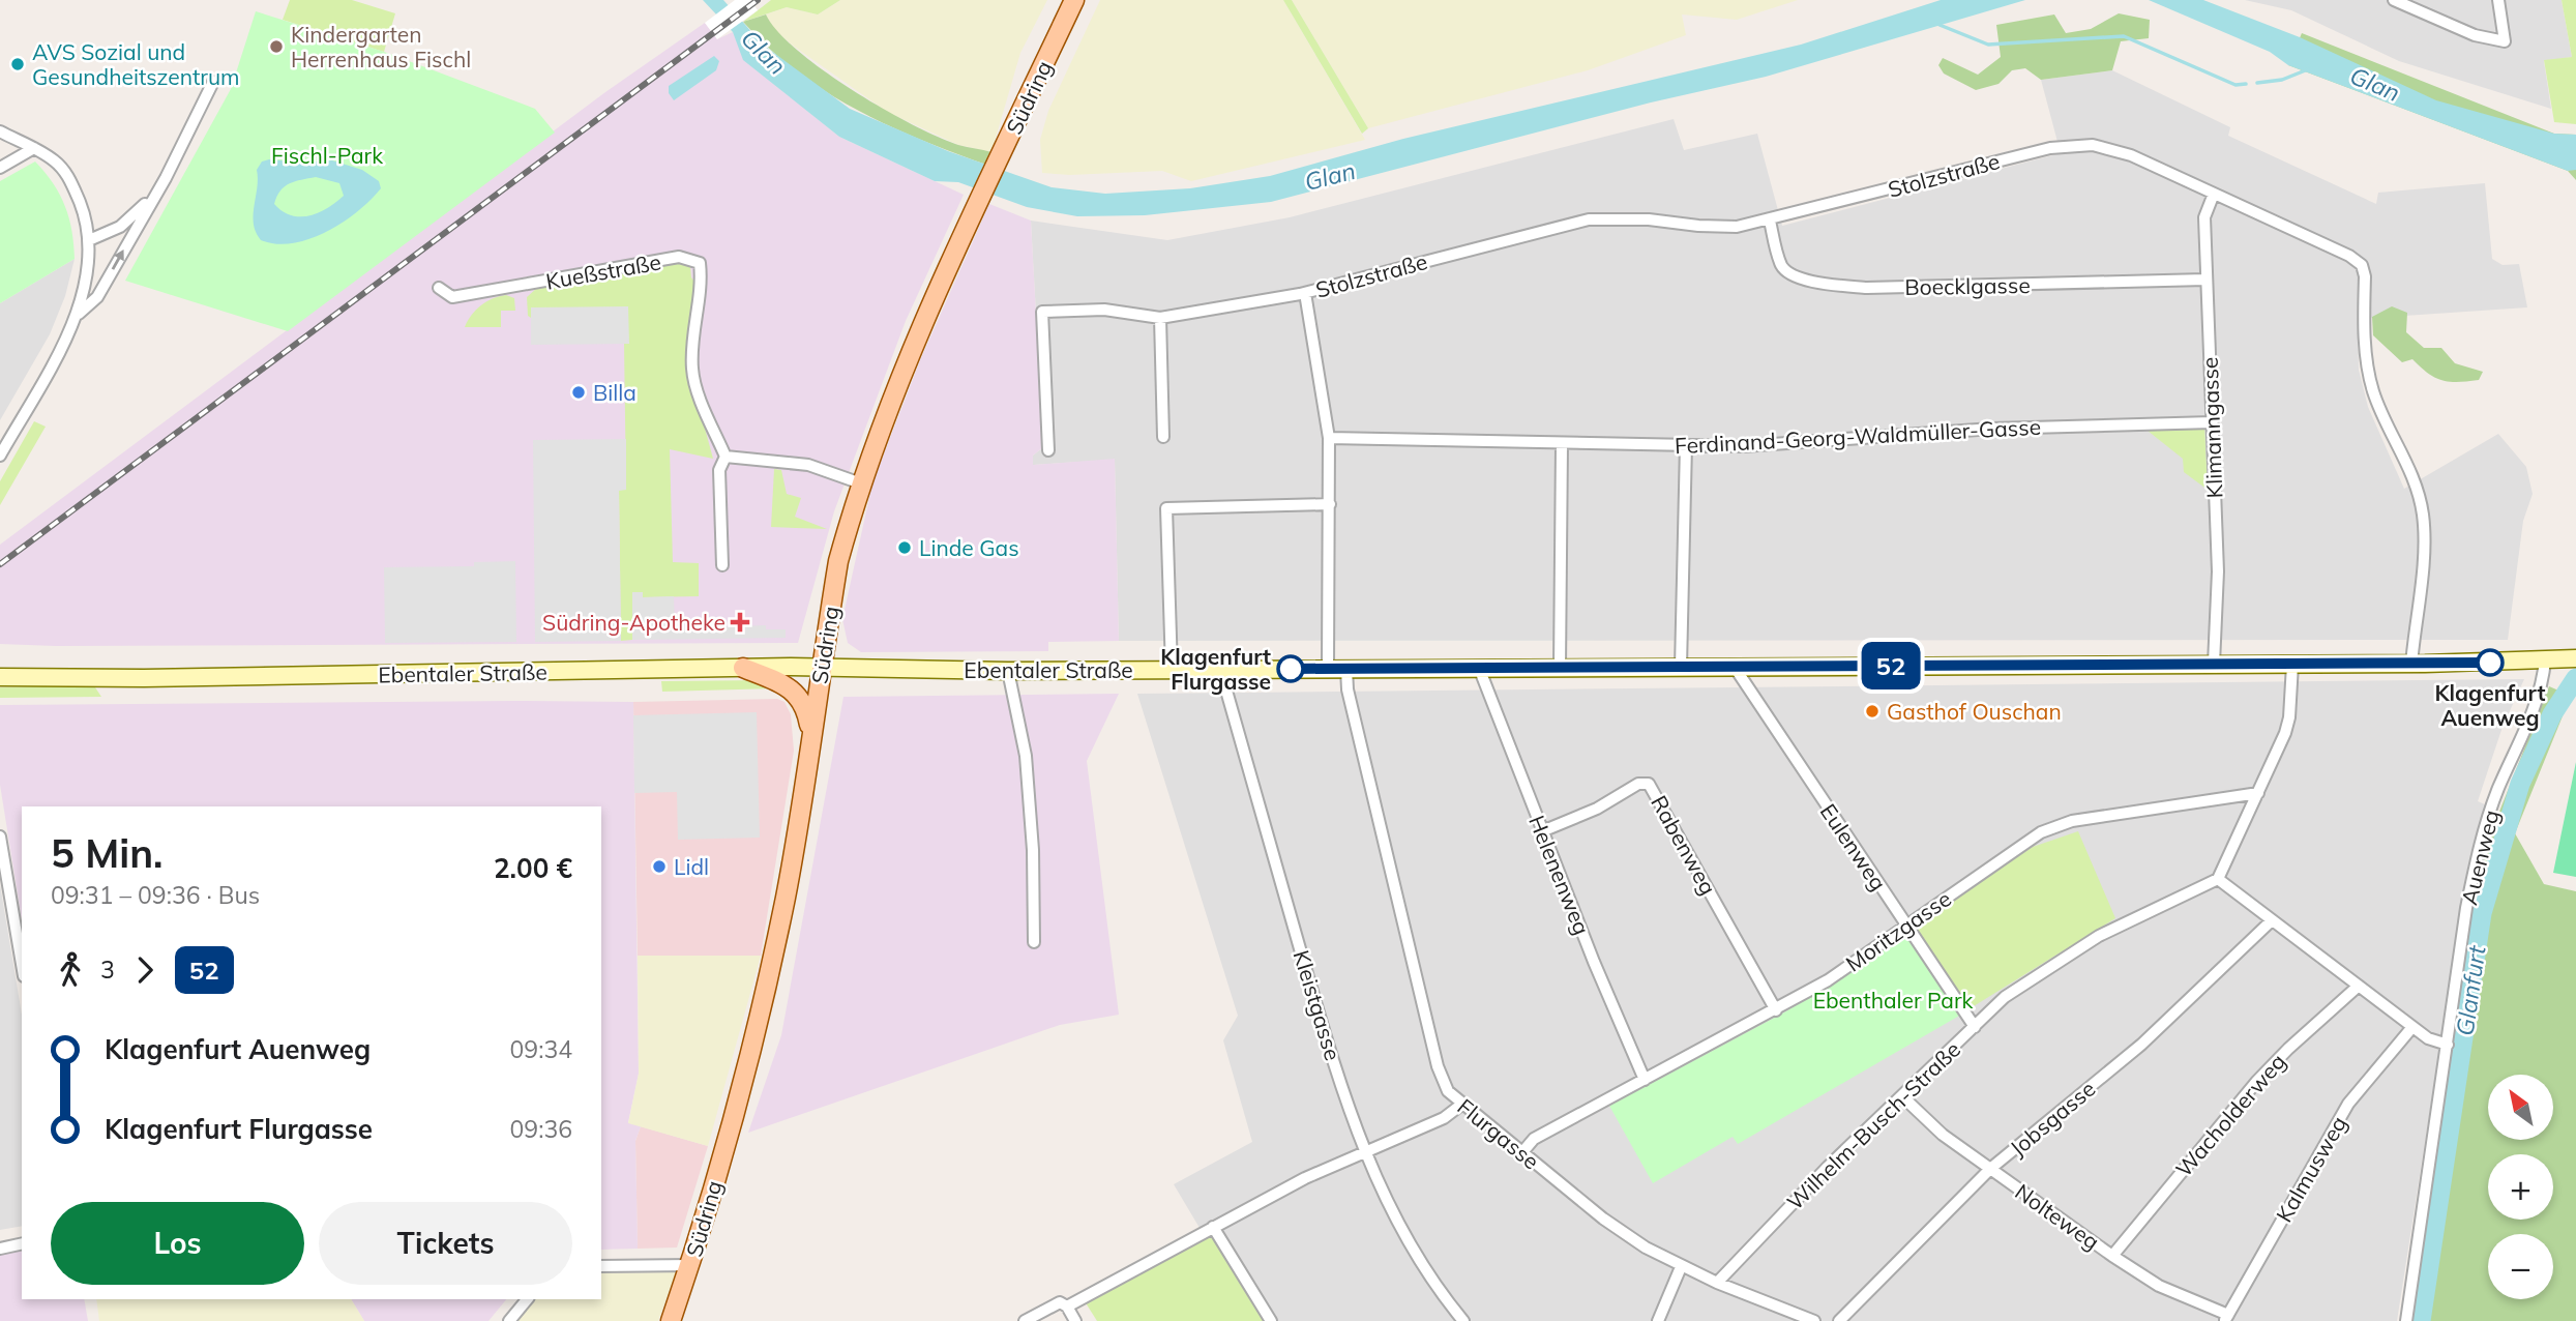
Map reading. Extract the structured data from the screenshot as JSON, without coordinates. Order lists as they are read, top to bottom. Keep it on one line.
{"streets":{"main road":["Südring","Ebentaler Straße"],"street":["Stolzstraße","Kueßstraße","Boecklgasse","Klimanngasse","Ferdinand-Georg-Waldmüller-Gasse","Rabenweg","Eulenweg","Auenweg","Helenenweg","Moritzgasse","Kleistgasse","Wacholderweg","Jobsgasse","Wilhelm-Busch-Straße","Flurgasse","Kalmusweg","Nolteweg"]},"crossings":[["Südring","Ebentaler Straße"],["Stolzstraße","Boecklgasse"],["Stolzstraße","Klimanngasse"],["Stolzstraße","Ebentaler Straße"],["Boecklgasse","Klimanngasse"],["Klimanngasse","Ferdinand-Georg-Waldmüller-Gasse"],["Klimanngasse","Ebentaler Straße"],["Ebentaler Straße","Eulenweg"],["Ebentaler Straße","Auenweg"],["Ebentaler Straße","Helenenweg"],["Ebentaler Straße","Kleistgasse"],["Ebentaler Straße","Flurgasse"],["Rabenweg","Helenenweg"],["Rabenweg","Moritzgasse"],["Eulenweg","Moritzgasse"],["Eulenweg","Wilhelm-Busch-Straße"],["Helenenweg","Moritzgasse"],["Moritzgasse","Flurgasse"],["Wacholderweg","Nolteweg"],["Jobsgasse","Nolteweg"],["Wilhelm-Busch-Straße","Flurgasse"],["Wilhelm-Busch-Straße","Nolteweg"],["Kalmusweg","Nolteweg"]],"water":["Glan","Glanfurt"],"parks":["Fischl-Park","Ebenthaler Park"],"places":{"other":["Kindergarten Herrenhaus Fischl","AVS Sozial und Gesundheitszentrum","Billa","Linde Gas","Klagenfurt Auenweg","Klagenfurt Flurgasse","Gasthof Ouschan","Lidl"],"health":["Südring-Apotheke"]},"lines":["bus line 52"],"north":"top left","page":{"on_map":"52","heading":["5 Min.","09:31 – 09:36 · Bus","2.00 €"],"legs":["3","52"],"list":[{"name":"Klagenfurt Auenweg","value":"09:34"},{"name":"Klagenfurt Flurgasse","value":"09:36"}],"map_buttons":["+","−"],"buttons":["Los","Tickets"]}}
